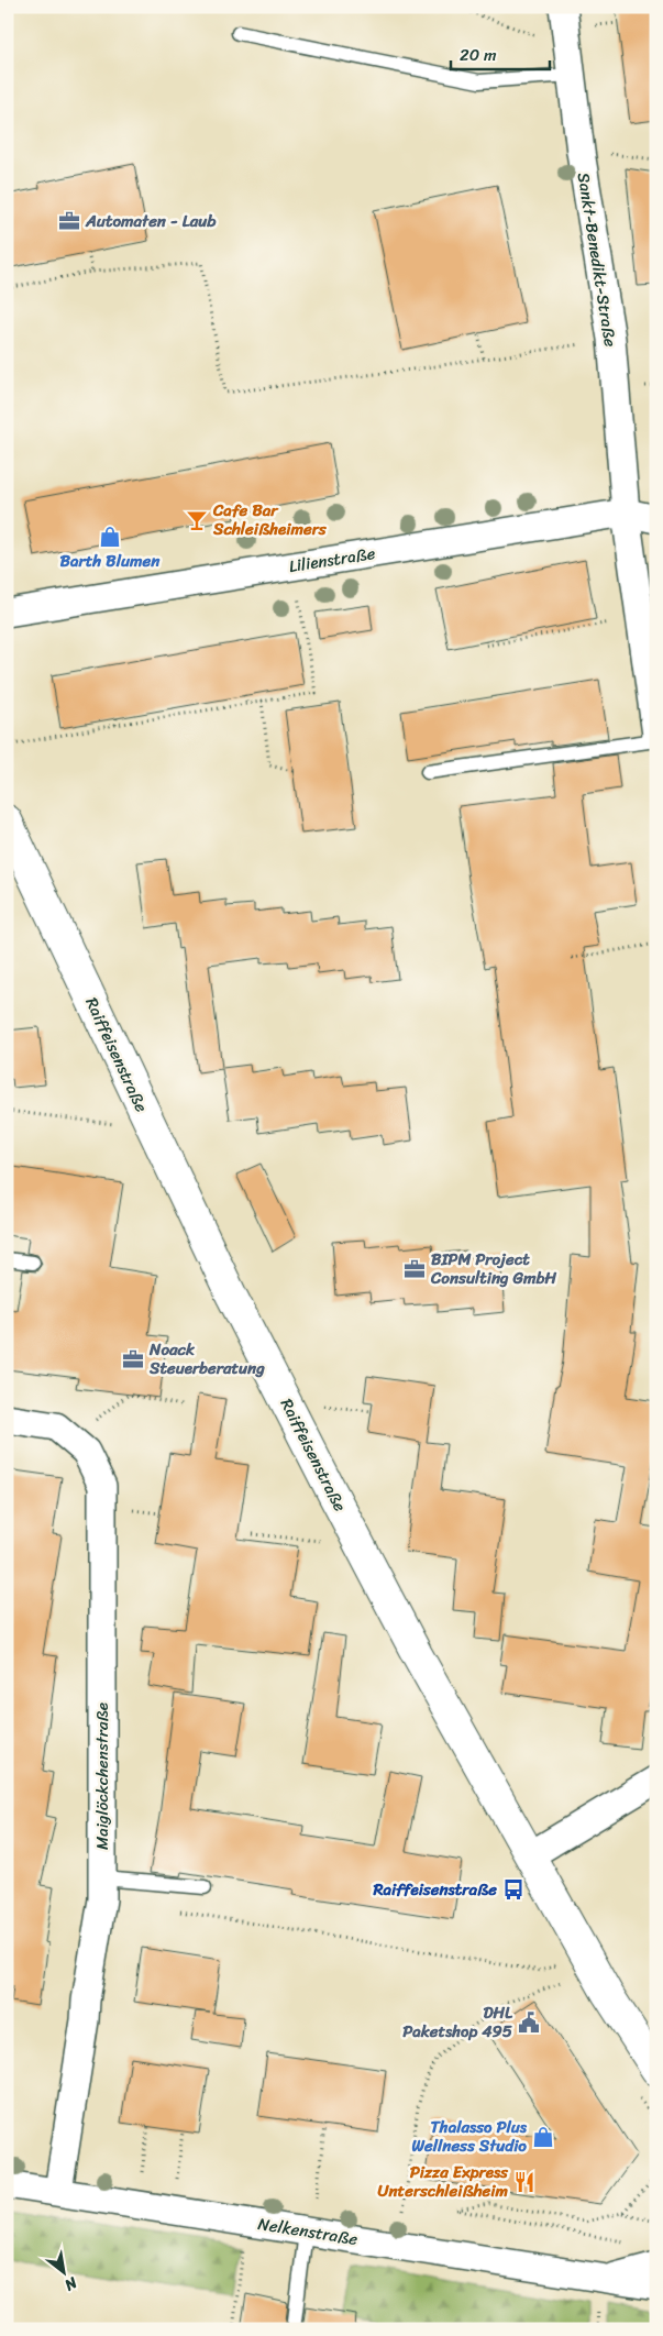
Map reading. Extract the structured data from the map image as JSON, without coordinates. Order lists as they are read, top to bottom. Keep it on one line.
{"streets":{"street":["Sankt-Benedikt-Straße","Lilienstraße","Raiffeisenstraße","Maiglöckchenstraße","Nelkenstraße"]},"crossings":[["Sankt-Benedikt-Straße","Lilienstraße"],["Maiglöckchenstraße","Nelkenstraße"]],"places":{"office":["Automaten - Laub","BIPM Project Consulting GmbH","Noack Steuerberatung"],"bar":["Cafe Bar Schleißheimers"],"shop":["Barth Blumen","Thalasso Plus Wellness Studio"],"bus stop":["Raiffeisenstraße"],"public building":["DHL Paketshop 495"],"restaurant":["Pizza Express Unterschleißheim"]},"scale_bar":"20 m","north":"bottom right"}
